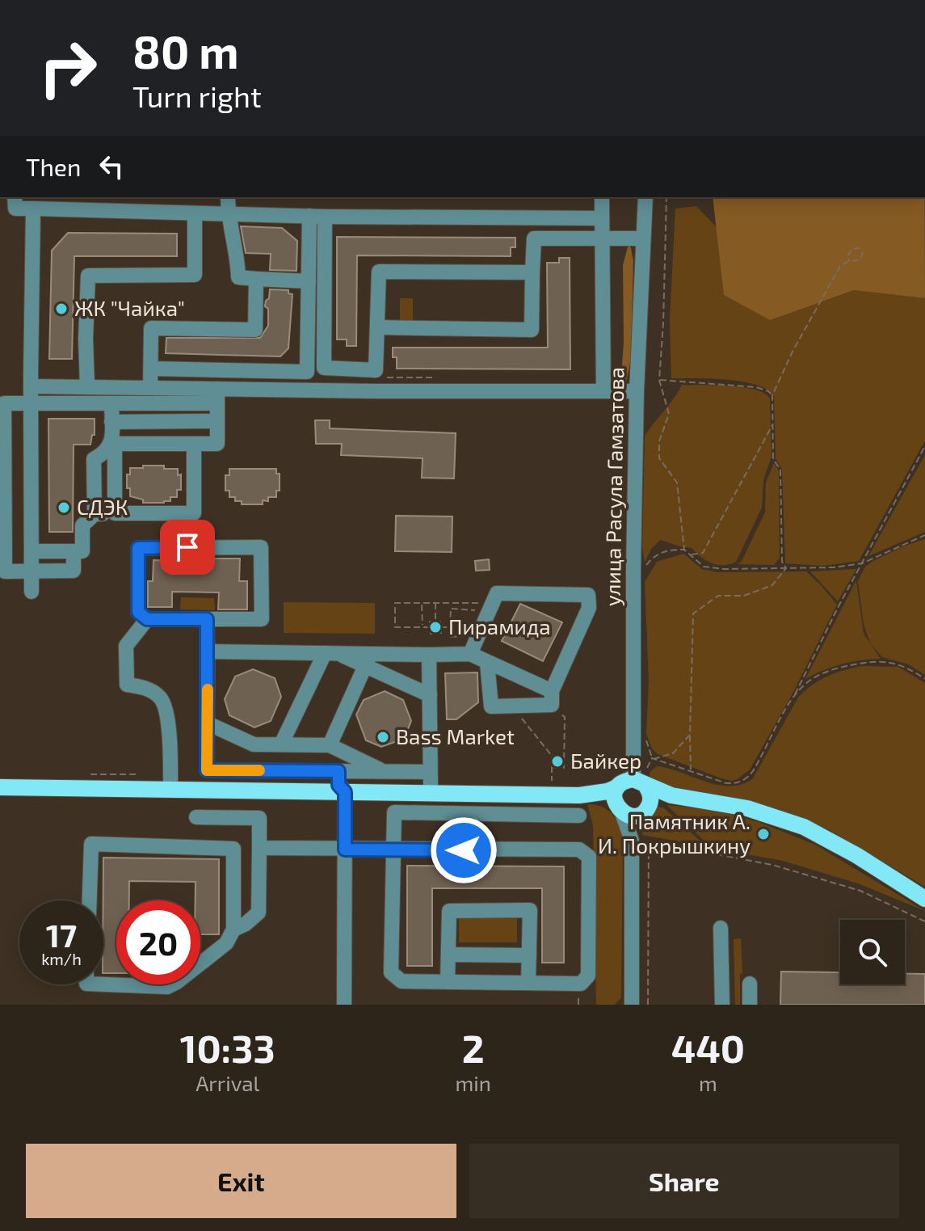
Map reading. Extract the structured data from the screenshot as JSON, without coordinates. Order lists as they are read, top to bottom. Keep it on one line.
{"streets":{"street":["улица Расула Гамзатова"]},"places":["ЖК \"Чайка\"","СДЭК","Пирамида","Bass Market","Байкер","Памятник А. И. Покрышкину"],"page":{"turn":["80 m","Turn right"],"then":"Then","speed":"17 km/h","limit":"20","eta":["10:33","Arrival","2","min","440","m"],"buttons":["Exit","Share"]}}
